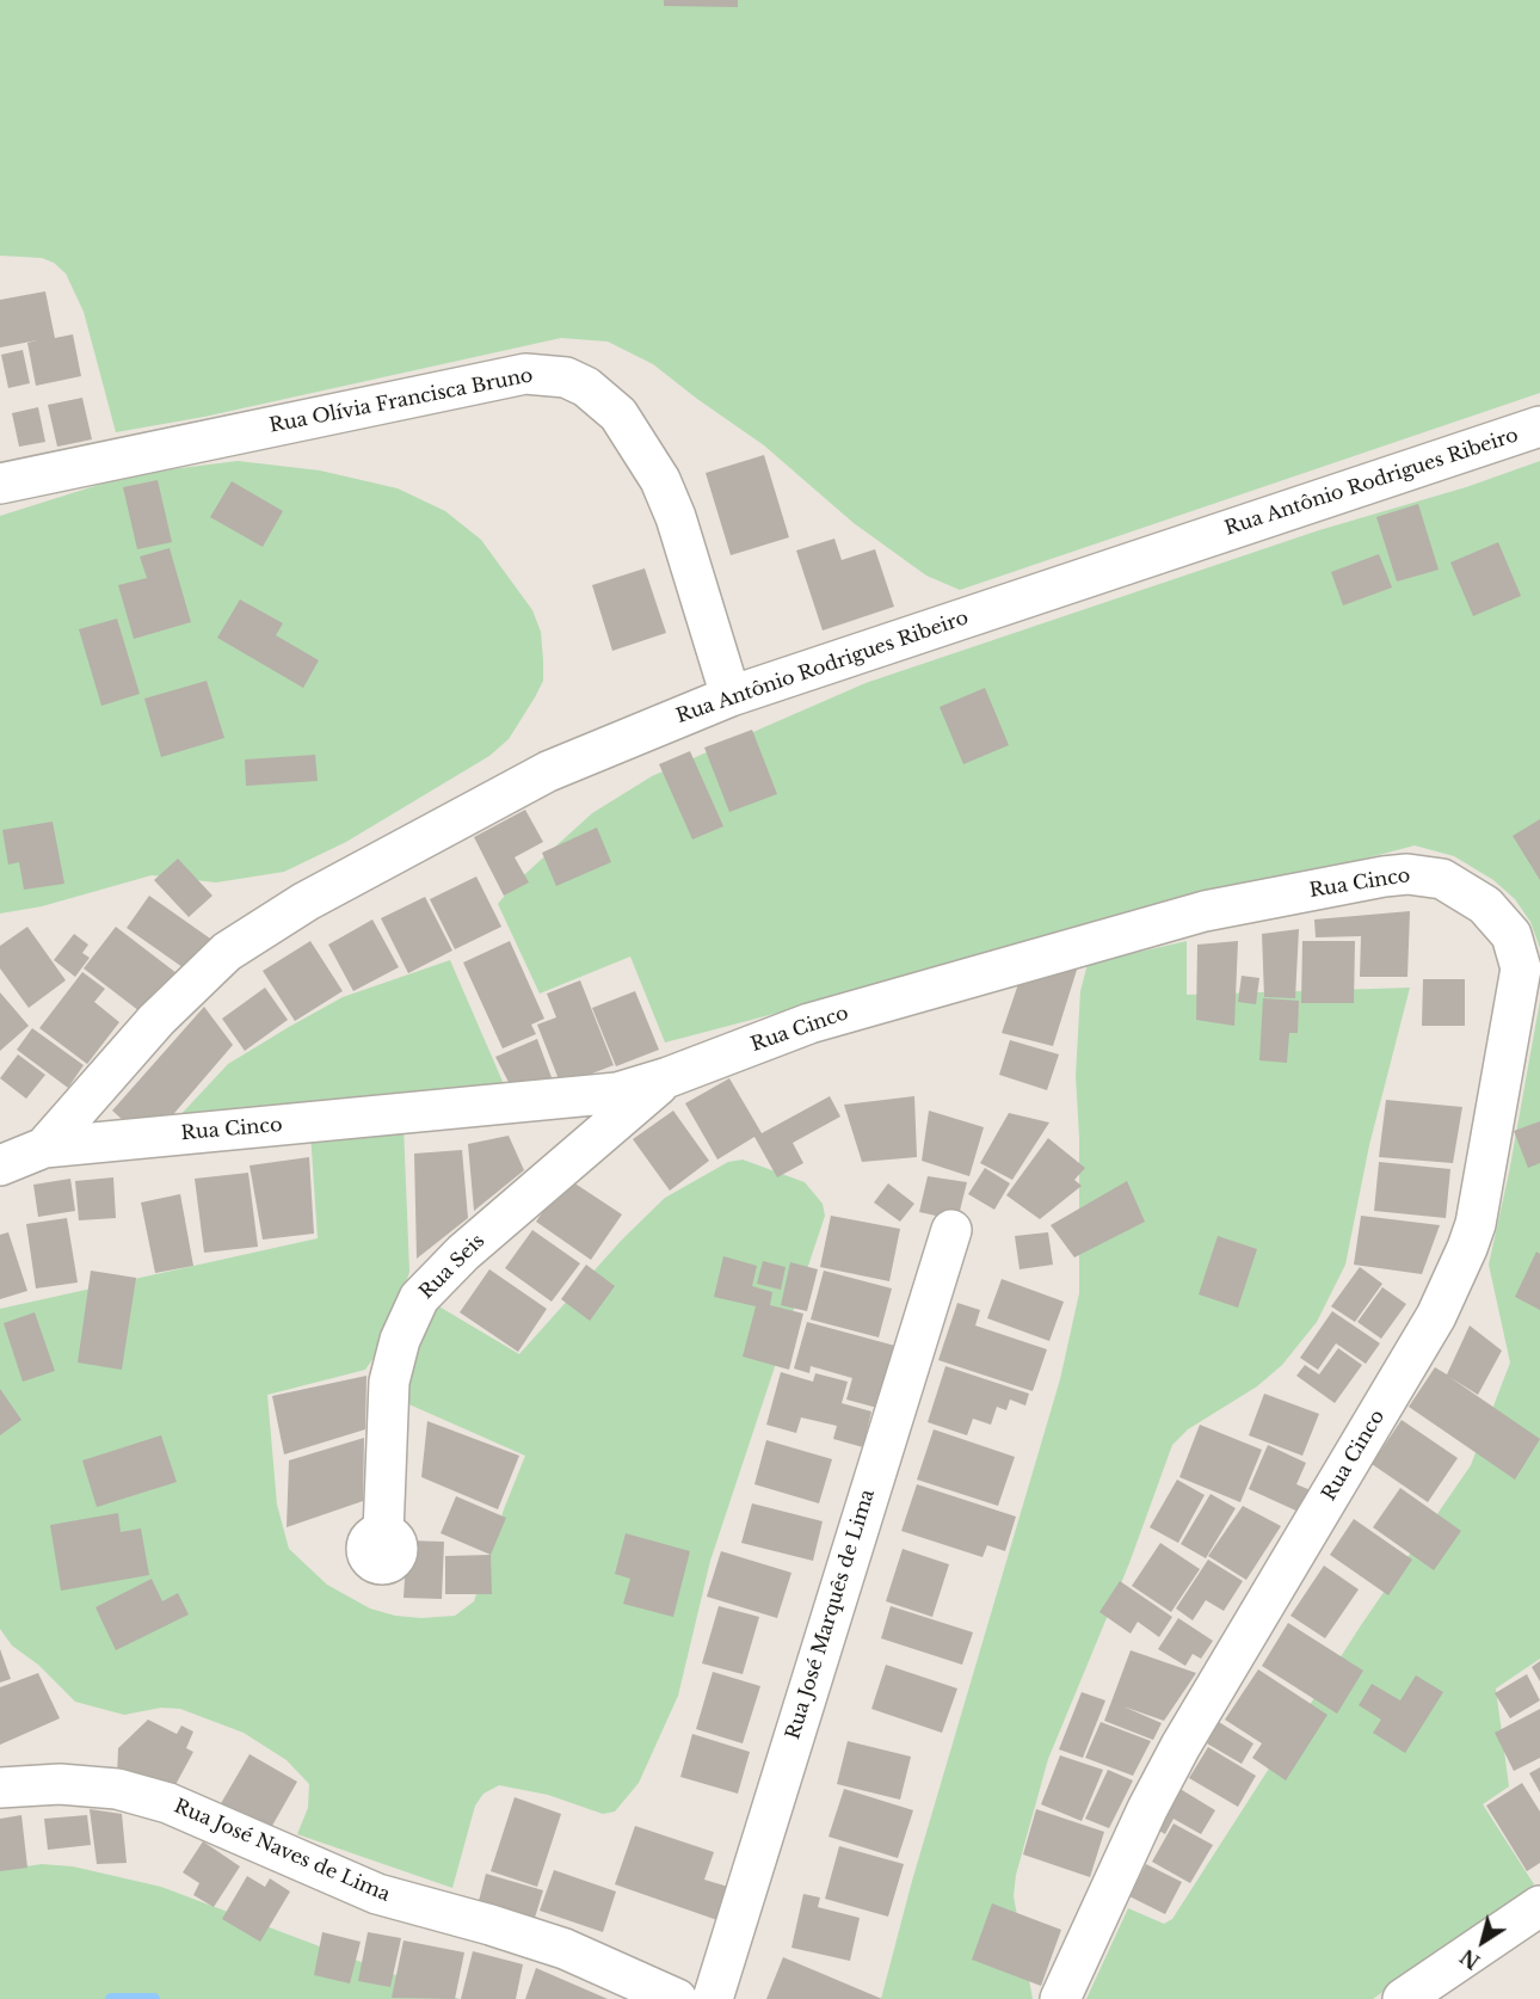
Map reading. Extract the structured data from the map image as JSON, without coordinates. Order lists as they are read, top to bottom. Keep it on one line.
{"streets":{"street":["Rua Olívia Francisca Bruno","Rua Antônio Rodrigues Ribeiro","Rua Cinco","Rua Seis","Rua José Marquês de Lima","Rua José Naves de Lima"]},"crossings":[["Rua Olívia Francisca Bruno","Rua Antônio Rodrigues Ribeiro"],["Rua Antônio Rodrigues Ribeiro","Rua Cinco"],["Rua Cinco","Rua Seis"]],"north":"bottom left"}
